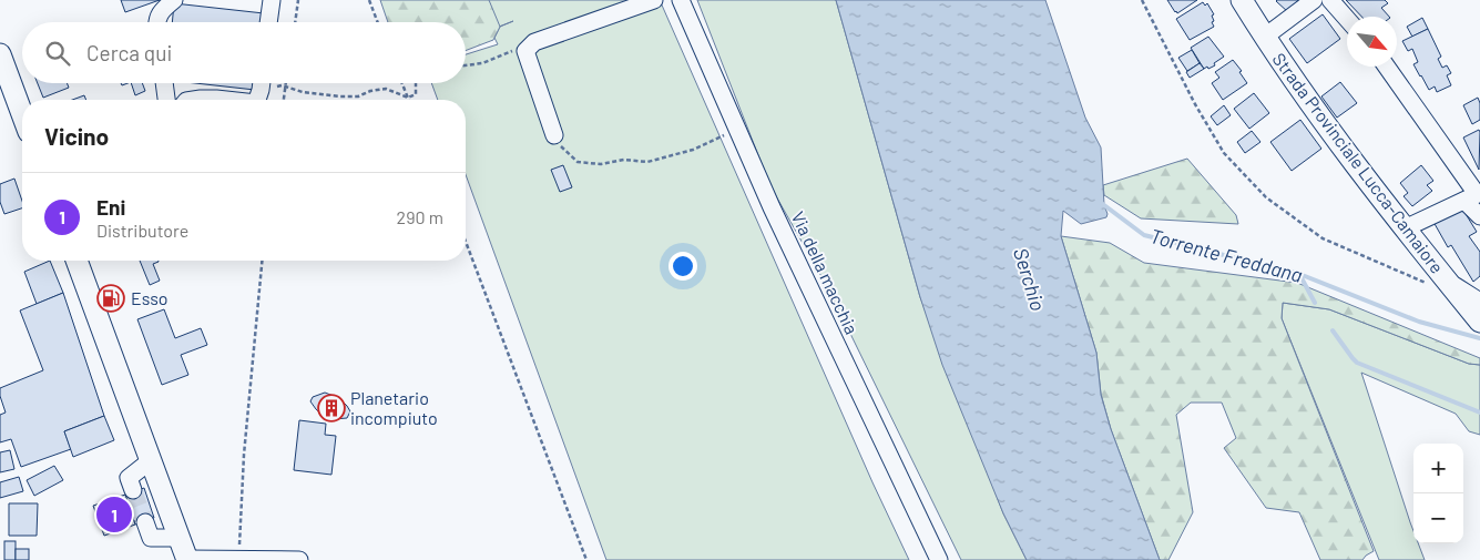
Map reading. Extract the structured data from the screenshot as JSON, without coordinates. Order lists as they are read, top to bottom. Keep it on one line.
{"streets":{"main road":["Strada Provinciale Lucca-Camaiore"],"street":["Via della macchia"]},"water":["Torrente Freddana","Serchio"],"places":{"fuel station":["Esso"],"building":["Planetario incompiuto"]},"north":"bottom right","page":{"search":"Cerca qui","heading":"Vicino","list":[{"mark":"1","name":"Eni","note":"Distributore","value":"290 m"}],"map_buttons":["+","−"],"pins":"1"}}
